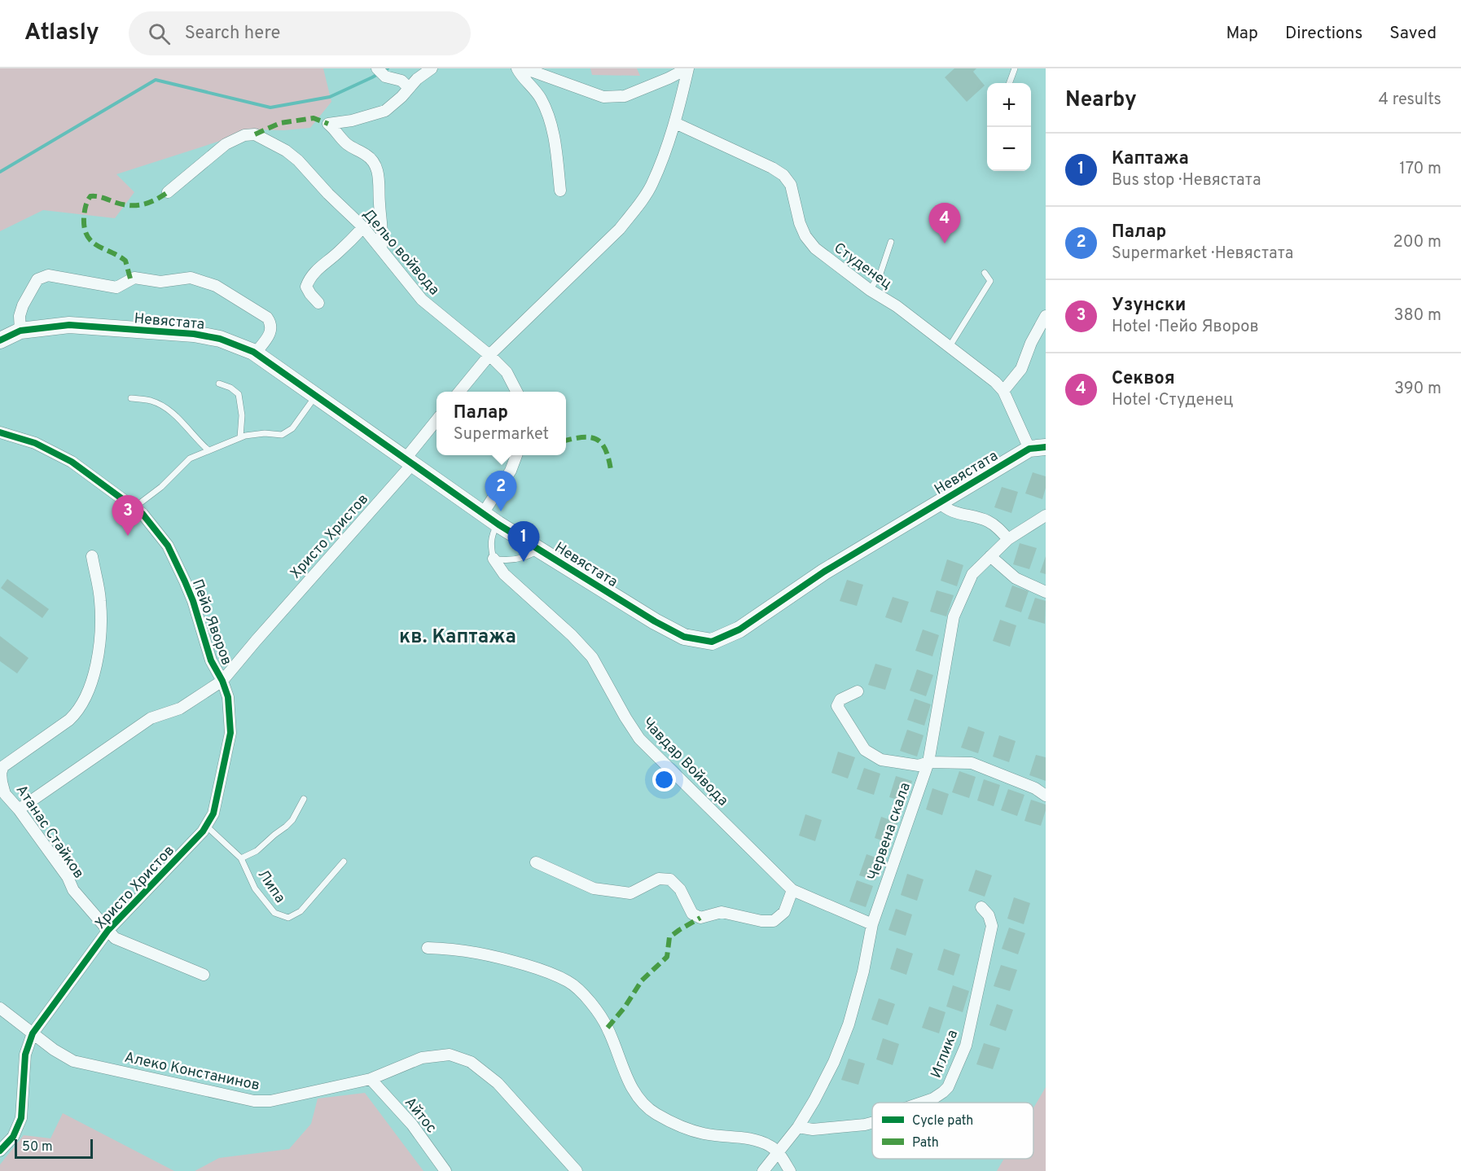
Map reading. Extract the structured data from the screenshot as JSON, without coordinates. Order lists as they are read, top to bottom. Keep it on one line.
{"streets":{"street":["Дельо войвода","Студенец","Невястата","Христо Христов","Пейо Яворов","Чавдар Войвода","Атанас Стайков","Червена скала","Иглика","Алеко Констанинов","Айтос"],"lane":["Липа"]},"crossings":[["Студенец","Невястата"],["Невястата","Христо Христов"],["Христо Христов","Пейо Яворов"],["Христо Христов","Атанас Стайков"],["Христо Христов","Липа"],["Христо Христов","Алеко Констанинов"],["Чавдар Войвода","Червена скала"],["Червена скала","Иглика"],["Алеко Констанинов","Айтос"]],"districts":["кв. Каптажа"],"legend":["Cycle path","Path"],"scale_bar":"50 m","page":{"header":"Atlasly","search":"Search here","nav":["Map","Directions","Saved"],"heading":["Nearby","4 results"],"map_buttons":["+","−"],"list":[{"mark":"1","name":"Каптажа","note":"Bus stop · Невястата","value":"170 m"},{"mark":"2","name":"Палар","note":"Supermarket · Невястата","value":"200 m"},{"mark":"3","name":"Узунски","note":"Hotel · Пейо Яворов","value":"380 m"},{"mark":"4","name":"Секвоя","note":"Hotel · Студенец","value":"390 m"}],"pins":["4","2","3","1"],"popup":["Палар","Supermarket"],"scale":"50 m"}}
